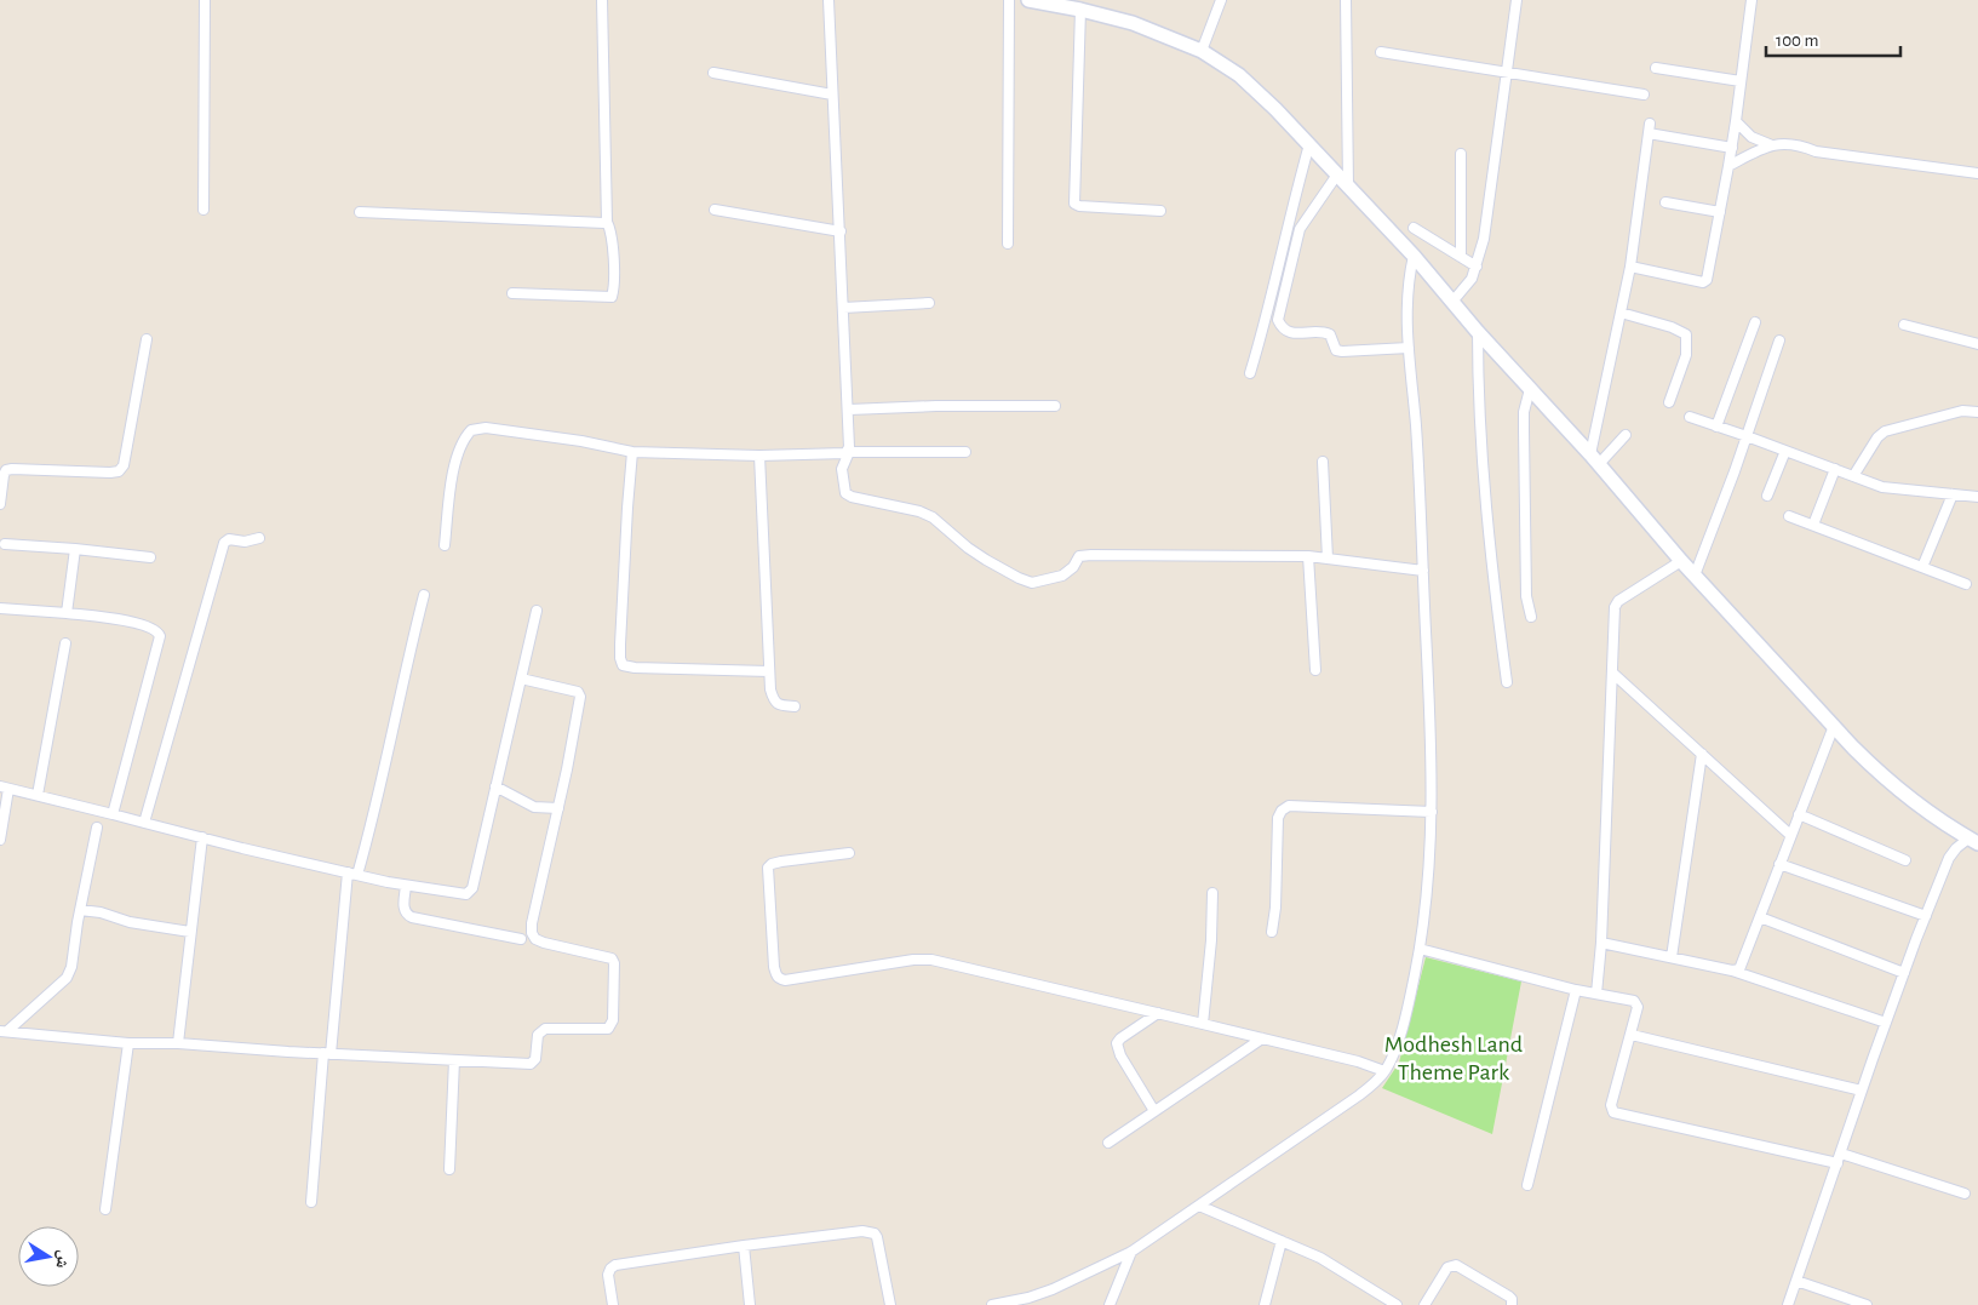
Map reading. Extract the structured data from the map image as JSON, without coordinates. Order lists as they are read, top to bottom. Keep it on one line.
{"parks":["Modhesh Land Theme Park"],"scale_bar":"100 m","north":"right"}
